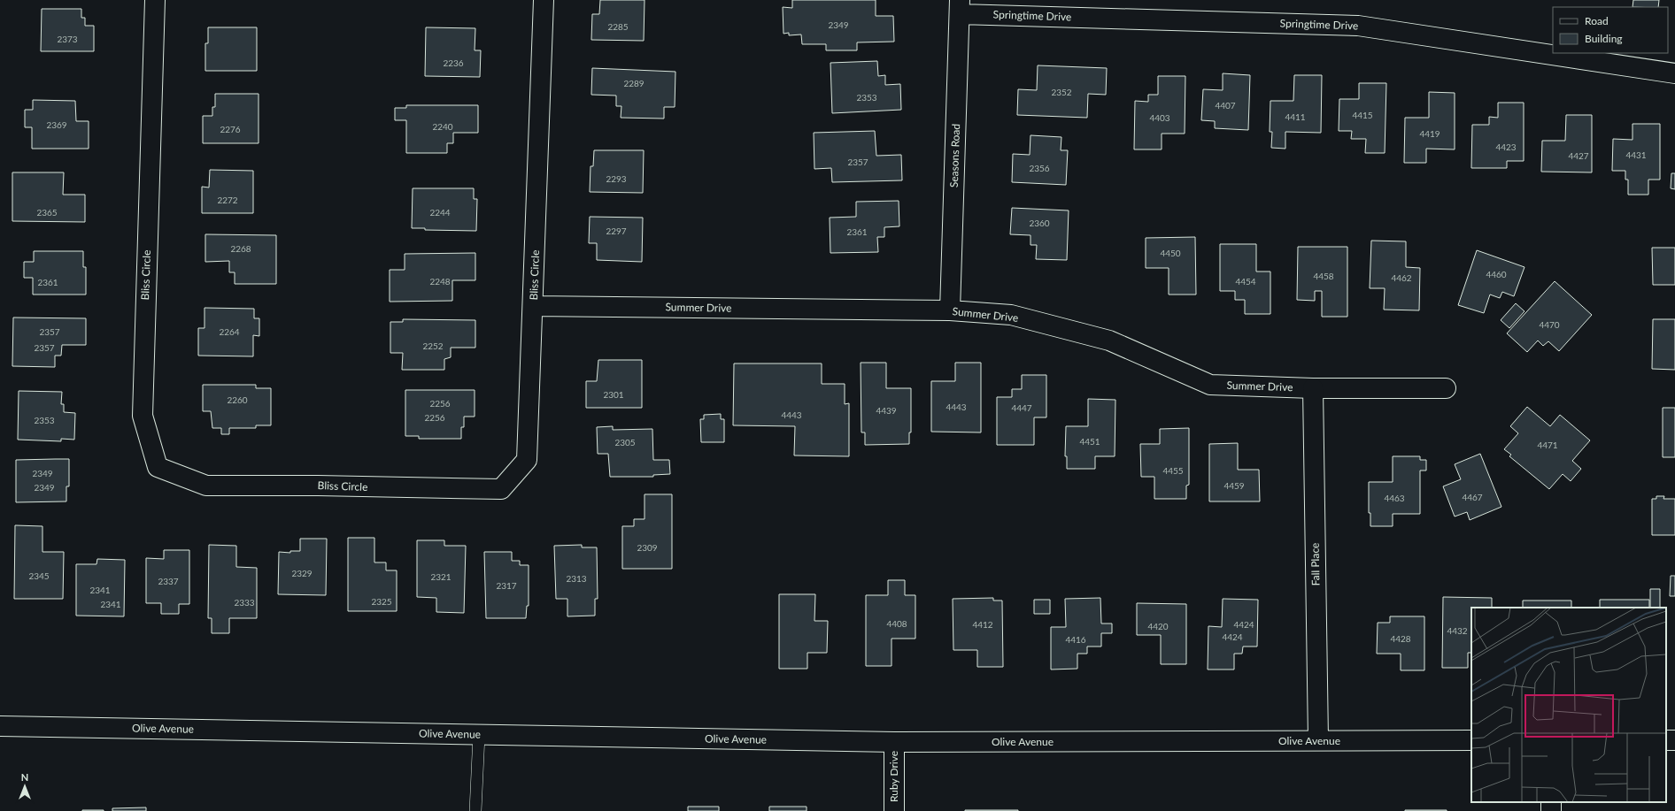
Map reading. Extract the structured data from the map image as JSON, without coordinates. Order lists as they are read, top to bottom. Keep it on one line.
{"streets":{"street":["Springtime Drive","Seasons Road","Bliss Circle","Summer Drive","Fall Place","Olive Avenue","Ruby Drive"]},"crossings":[["Springtime Drive","Seasons Road"],["Seasons Road","Summer Drive"],["Bliss Circle","Summer Drive"],["Summer Drive","Fall Place"],["Fall Place","Olive Avenue"],["Olive Avenue","Ruby Drive"]],"house_numbers":["2349","2285","2373","2236","2289","2352","2353","4407","4415","4411","4403","2369","2240","2276","4419","4423","4431","4427","2357","2356","2293","2272","2365","2244","2360","2297","2361","2268","4450","4460","4458","4462","2248","4454","2361","4470","2357","2264","2252","2357","2301","2260","2256","4443","4447","4439","4443","2256","2353","4451","2305","4471","4455","2349","4459","2349","4467","4463","2309","2329","2345","2321","2313","2337","2317","2341","2325","2333","2341","4408","4412","4424","4420","4432","4424","4428","4416"],"legend":["Road","Building"],"north":"top"}
